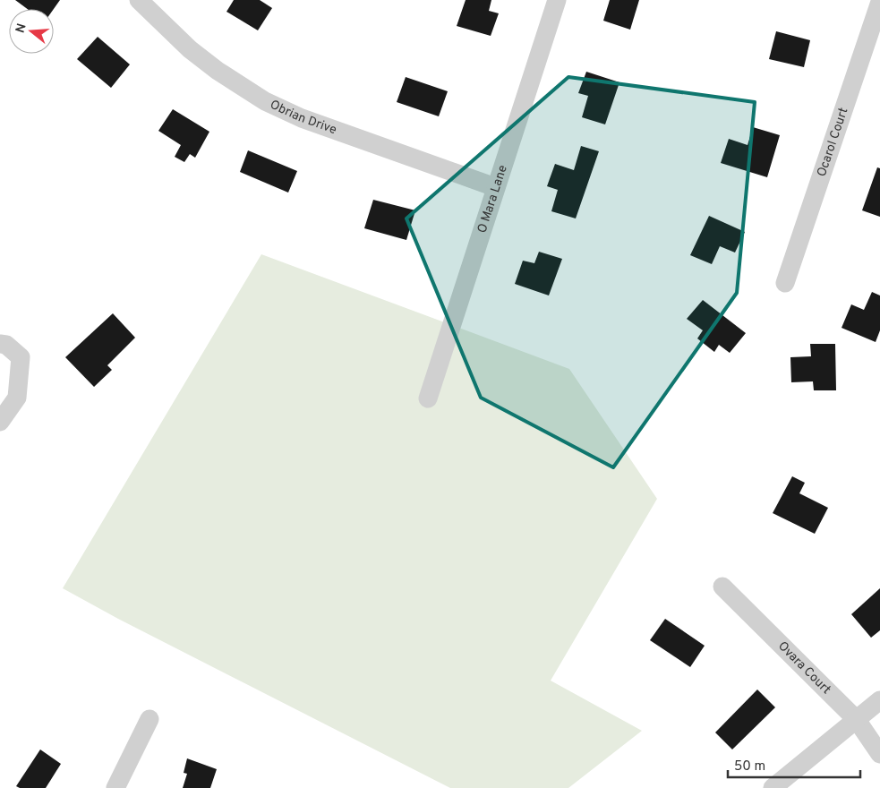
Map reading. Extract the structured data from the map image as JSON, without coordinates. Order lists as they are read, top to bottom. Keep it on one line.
{"streets":{"street":["Obrian Drive","Ocarol Court","O Mara Lane","Ovara Court"]},"crossings":[["Obrian Drive","O Mara Lane"]],"scale_bar":"50 m","north":"left"}
